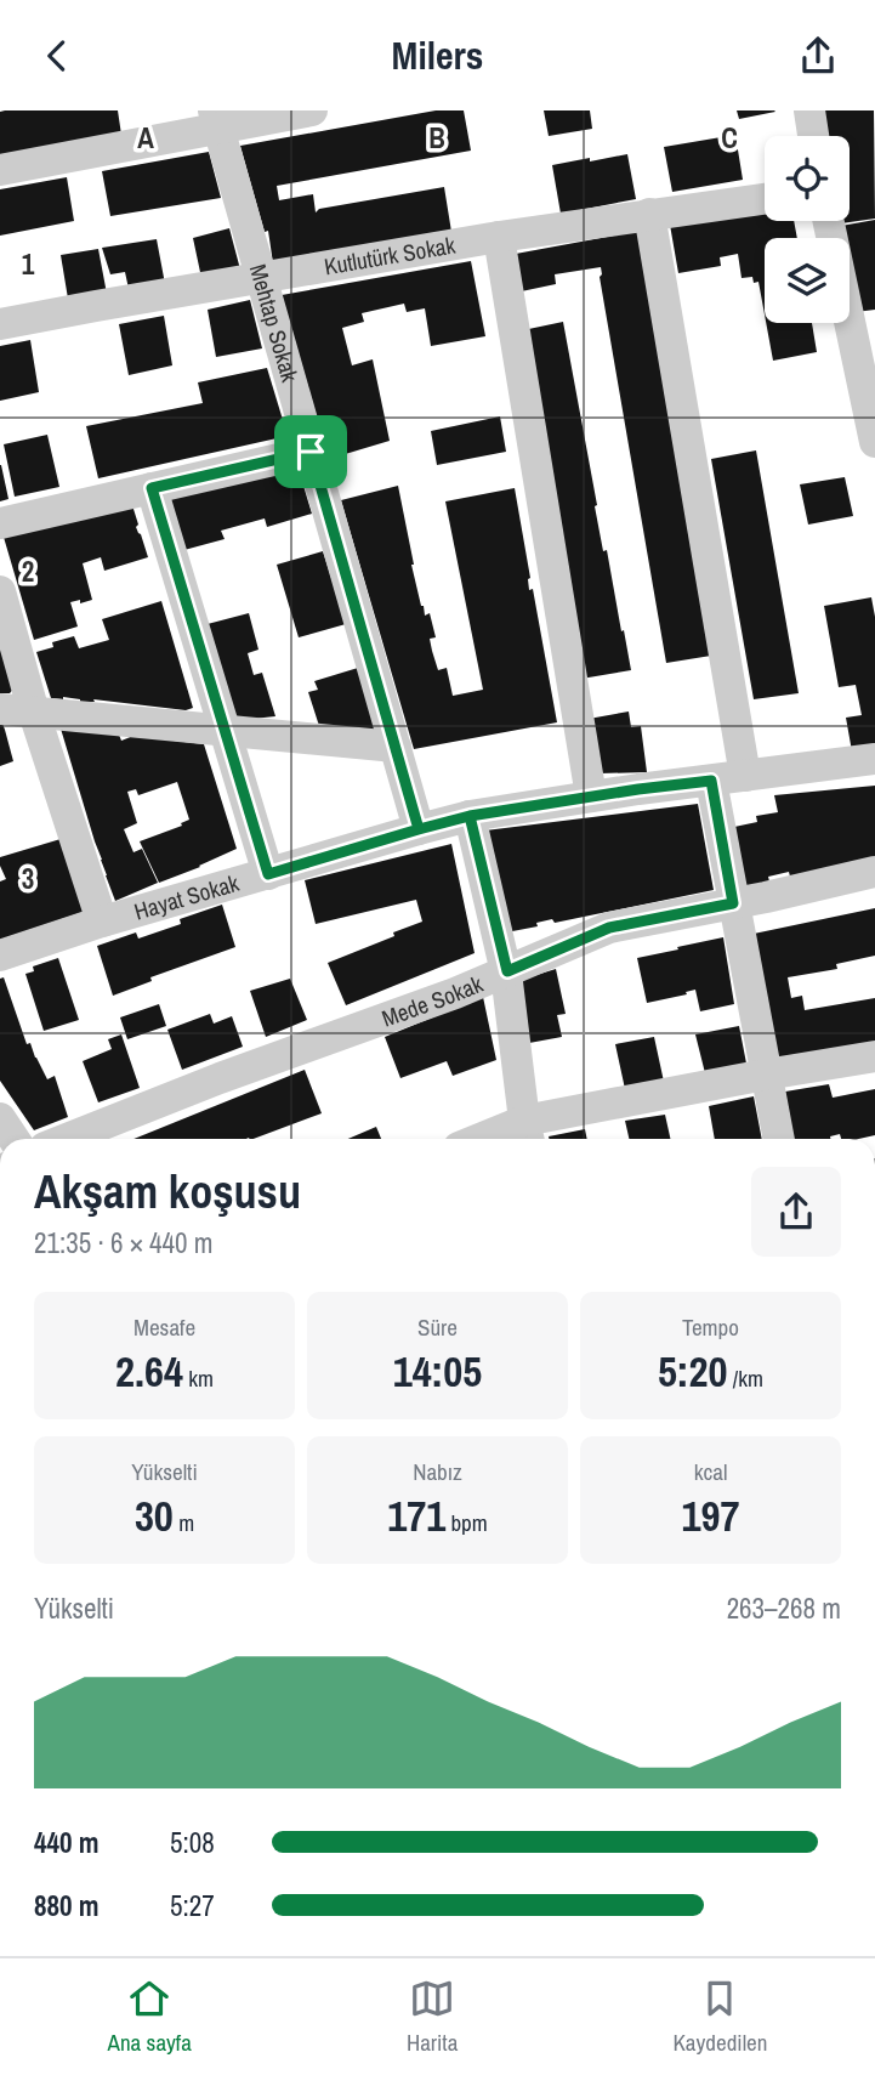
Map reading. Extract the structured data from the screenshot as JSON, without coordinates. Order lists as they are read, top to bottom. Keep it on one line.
{"streets":{"street":["Kutlutürk Sokak","Mehtap Sokak","Hayat Sokak","Mede Sokak"]},"crossings":[["Kutlutürk Sokak","Mehtap Sokak"],["Mehtap Sokak","Hayat Sokak"]],"page":{"header":"Milers","heading":["Akşam koşusu","21:35 · 6 × 440 m"],"stats":[["Mesafe","2.64 km"],["Süre","14:05"],["Tempo","5:20 /km"],["Yükselti","30 m"],["Nabız","171 bpm"],["kcal","197"]],"chart":["Yükselti","263–268 m"],"list":[{"name":"440 m","note":"5:08"},{"name":"880 m","note":"5:27"}],"tabs":["Ana sayfa","Harita","Kaydedilen"]},"grid":{"columns":["A","B","C"],"rows":["1","2","3"]}}
